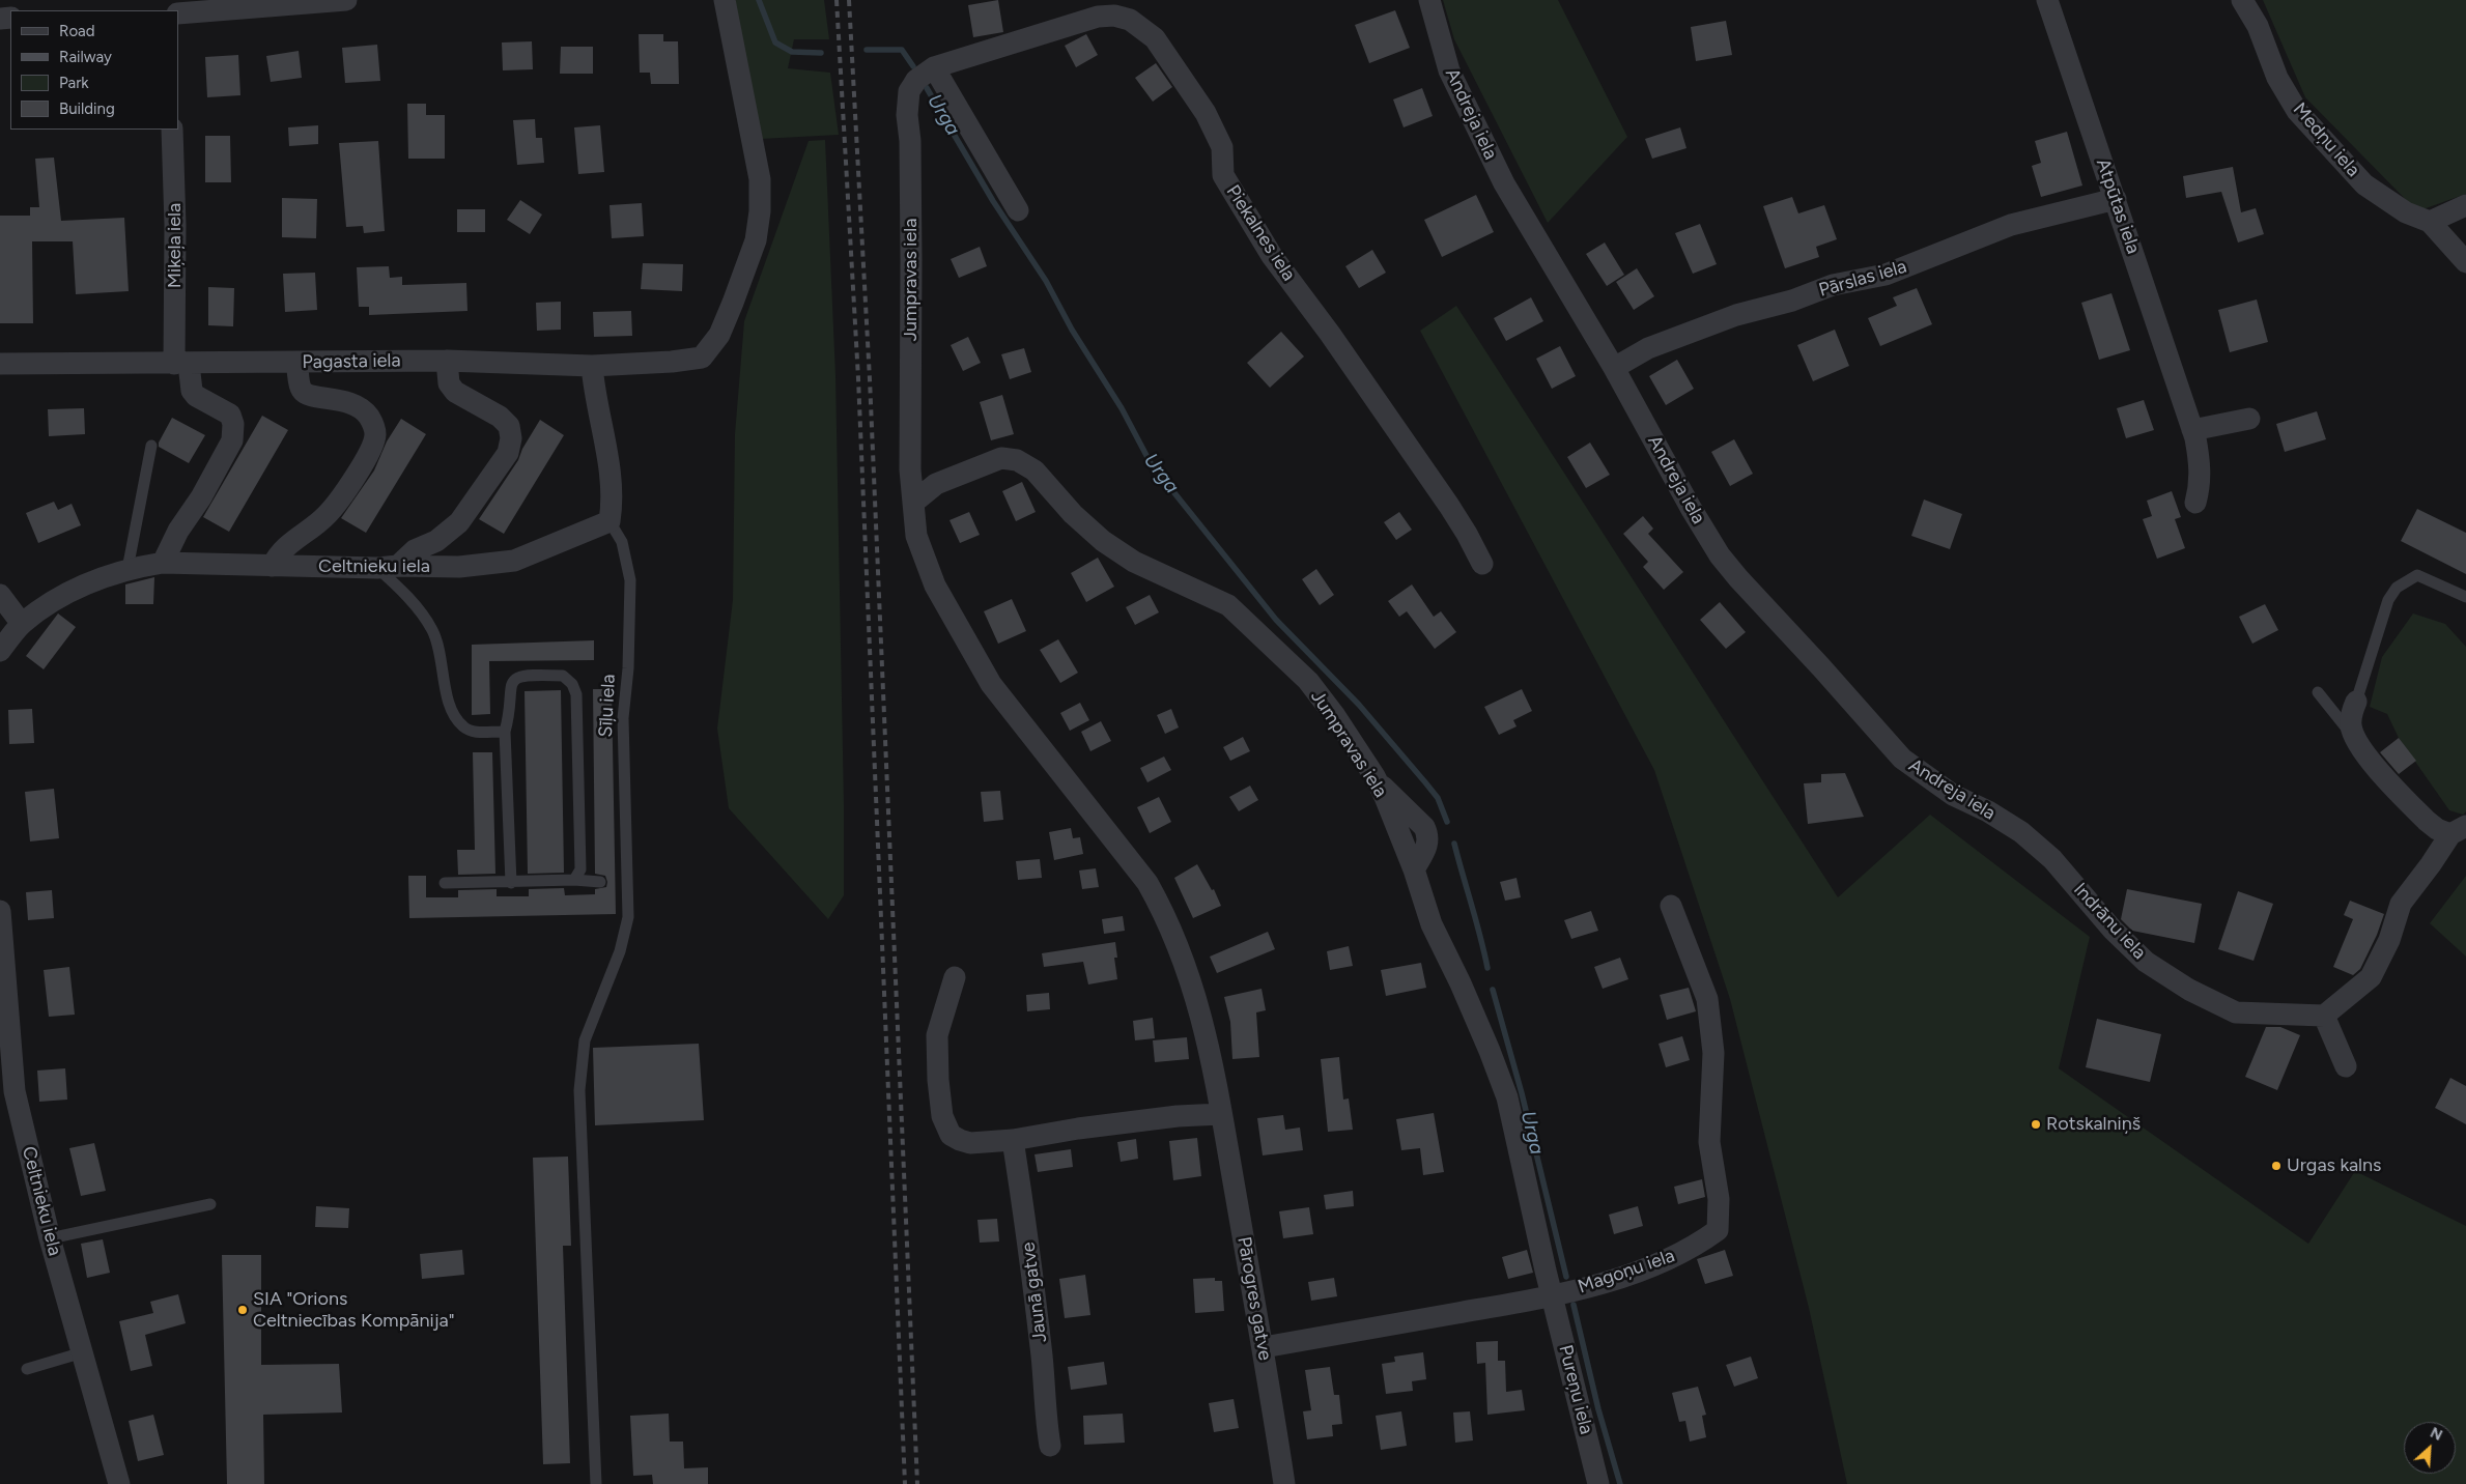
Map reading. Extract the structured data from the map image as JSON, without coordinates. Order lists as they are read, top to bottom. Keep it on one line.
{"streets":{"street":["Andreja iela","Medņu iela","Atpūtas iela","Piekalnes iela","Miķeļa iela","Pārslas iela","Jumpravas iela","Pagasta iela","Celtnieku iela","Indrānu iela","Magoņu iela","Jaunā gatve","Pārogres gatve","Pureņu iela"],"lane":["Sīļu iela"]},"crossings":[["Andreja iela","Pārslas iela"],["Andreja iela","Indrānu iela"],["Atpūtas iela","Pārslas iela"],["Piekalnes iela","Jumpravas iela"],["Miķeļa iela","Pagasta iela"],["Miķeļa iela","Celtnieku iela"],["Jumpravas iela","Magoņu iela"],["Jumpravas iela","Pārogres gatve"],["Jumpravas iela","Pureņu iela"],["Celtnieku iela","Sīļu iela"],["Magoņu iela","Pārogres gatve"],["Magoņu iela","Pureņu iela"]],"water":["Urga"],"places":["Rotskalniņš","Urgas kalns","SIA \"Orions Celtniecības Kompānija\""],"legend":["Road","Railway","Park","Building"],"north":"top right"}
